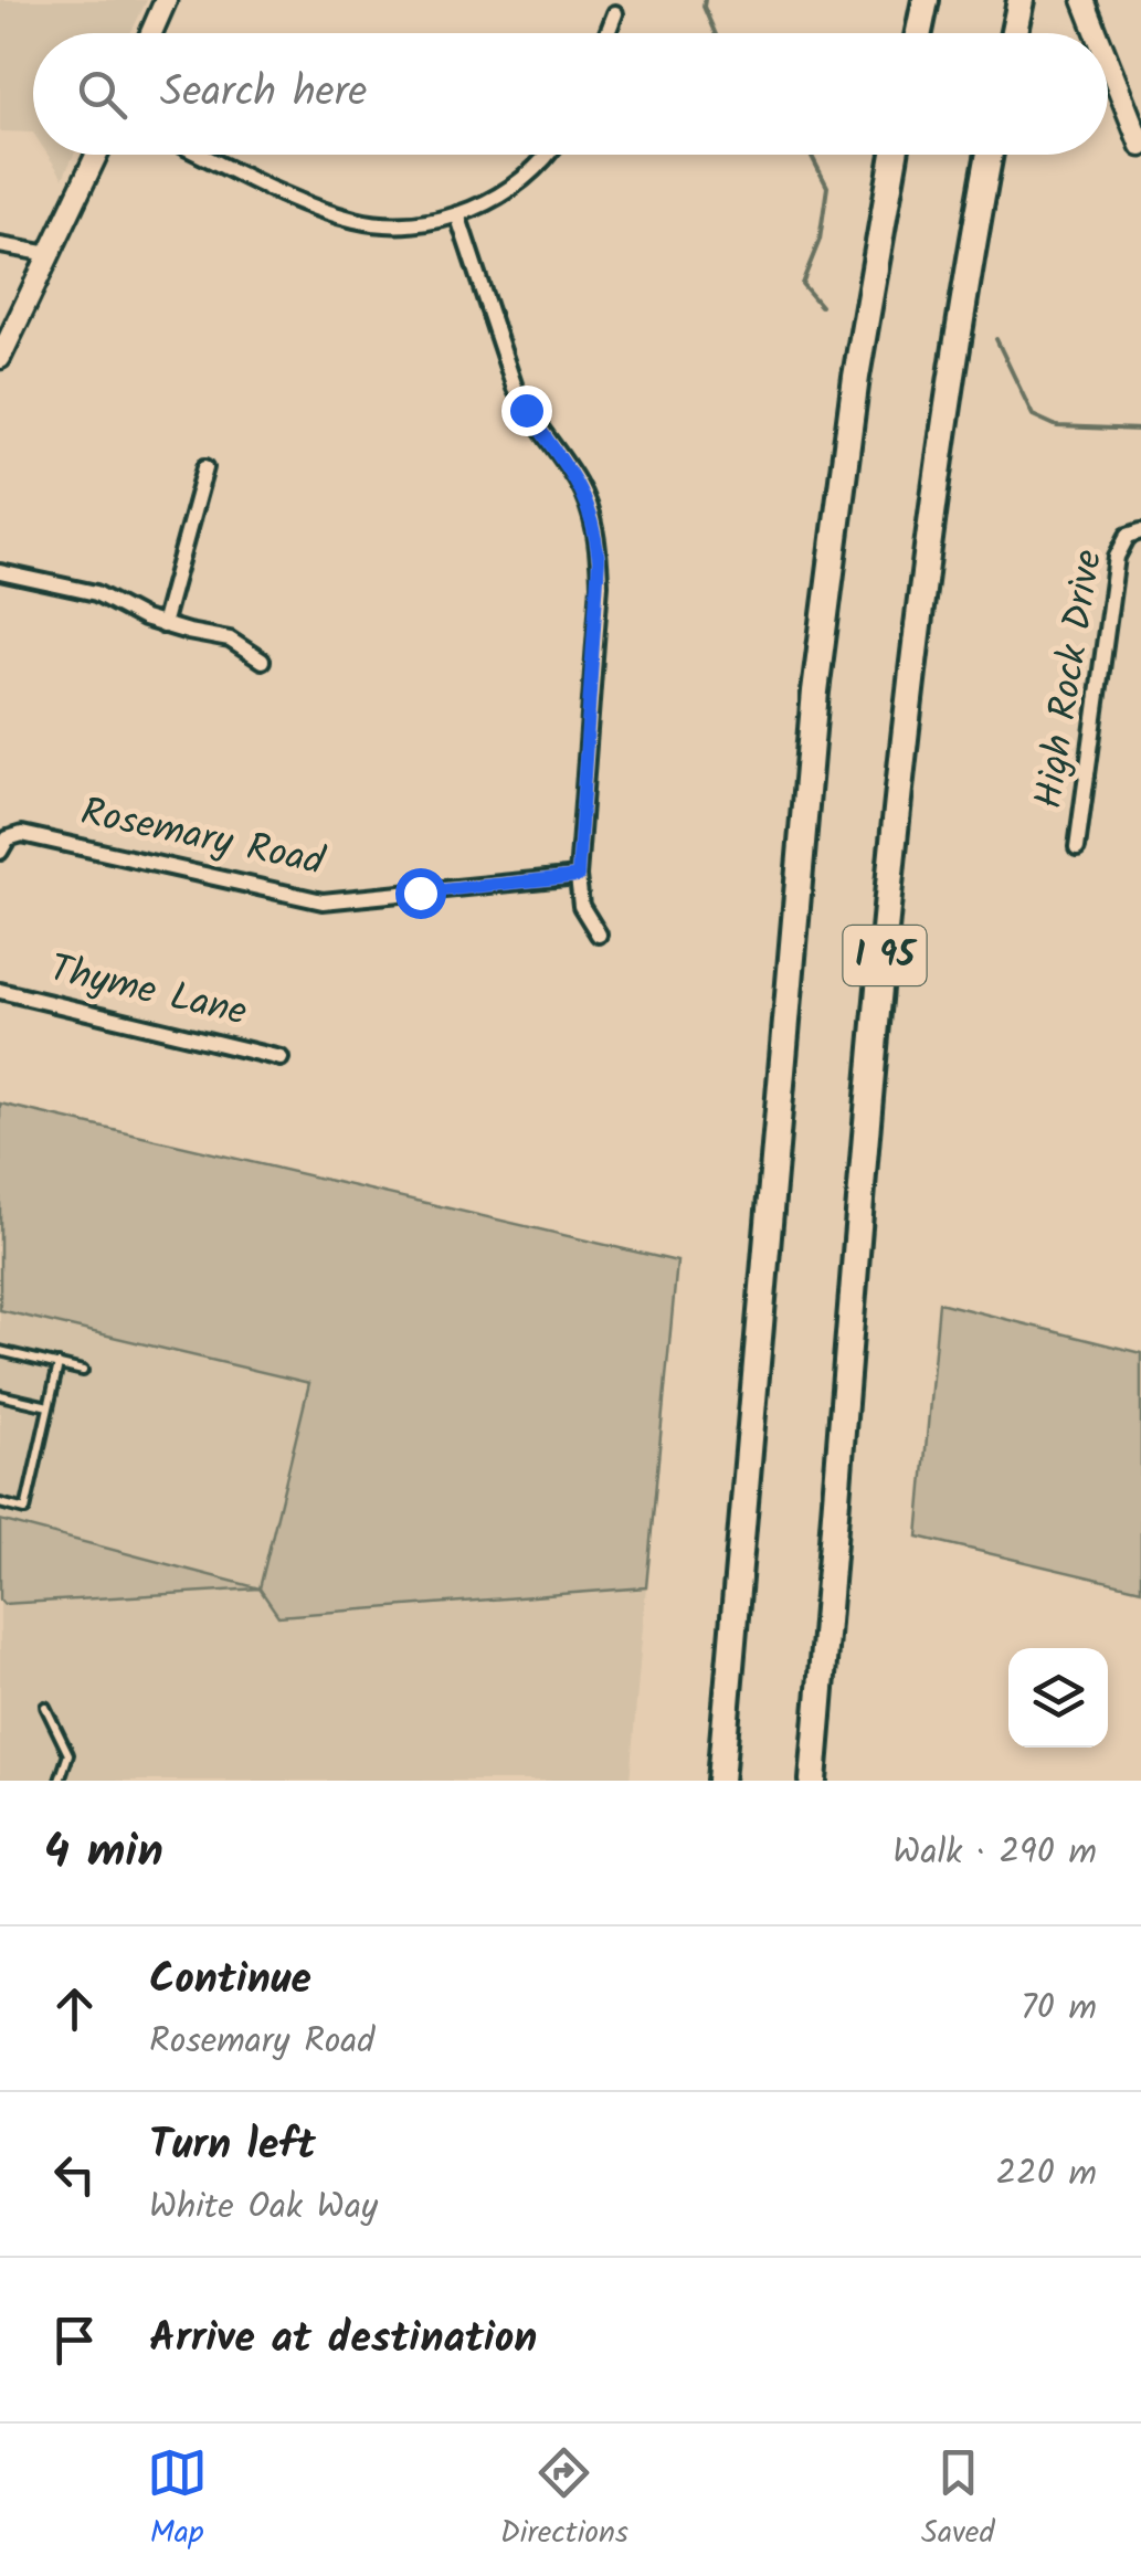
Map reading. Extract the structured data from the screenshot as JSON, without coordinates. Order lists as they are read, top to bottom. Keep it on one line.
{"streets":{"highway":["I 95"],"street":["High Rock Drive","Rosemary Road","Thyme Lane"]},"page":{"search":"Search here","heading":["4 min","Walk · 290 m"],"list":[["Continue","Rosemary Road","70 m"],["Turn left","White Oak Way","220 m"],"Arrive at destination"],"nav":["Map","Directions","Saved"]}}
